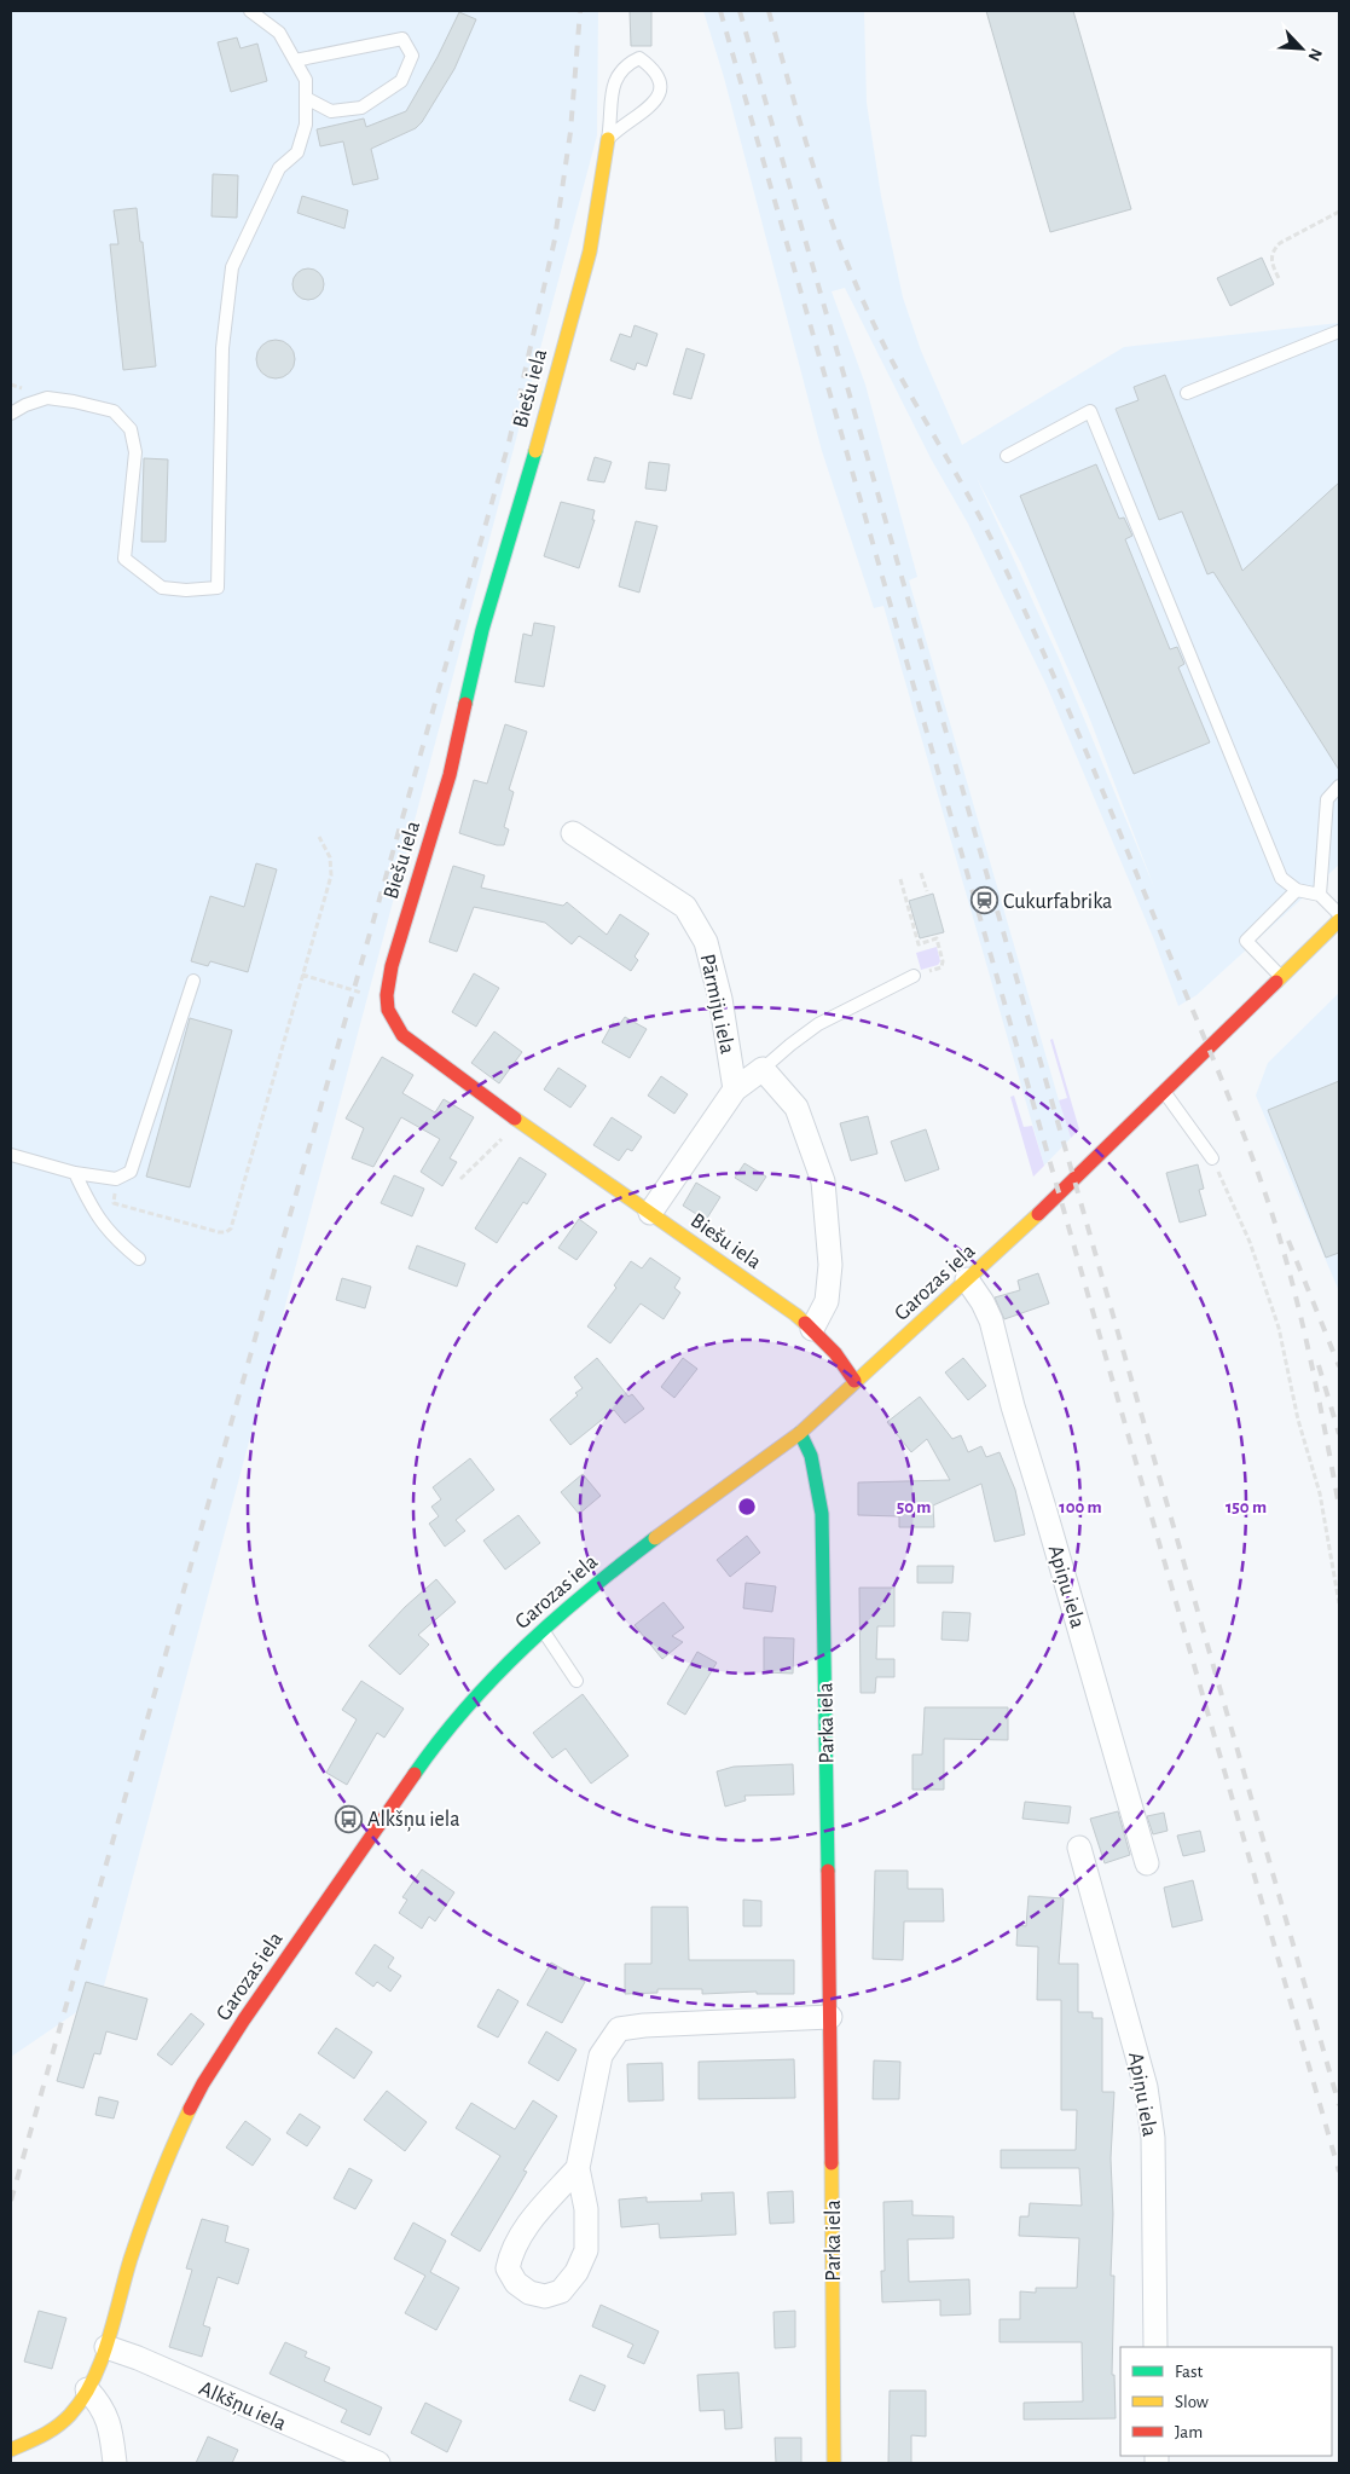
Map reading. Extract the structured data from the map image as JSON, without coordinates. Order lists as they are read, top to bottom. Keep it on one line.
{"streets":{"street":["Biešu iela","Pārmiju iela","Garozas iela","Apiņu iela","Parka iela","Alkšņu iela"]},"crossings":[["Biešu iela","Garozas iela"],["Garozas iela","Apiņu iela"],["Garozas iela","Parka iela"],["Garozas iela","Alkšņu iela"]],"places":{"station":["Cukurfabrika"],"bus stop":["Alkšņu iela"]},"legend":["Fast","Slow","Jam"],"north":"bottom right","rings":["50 m","100 m","150 m"]}
